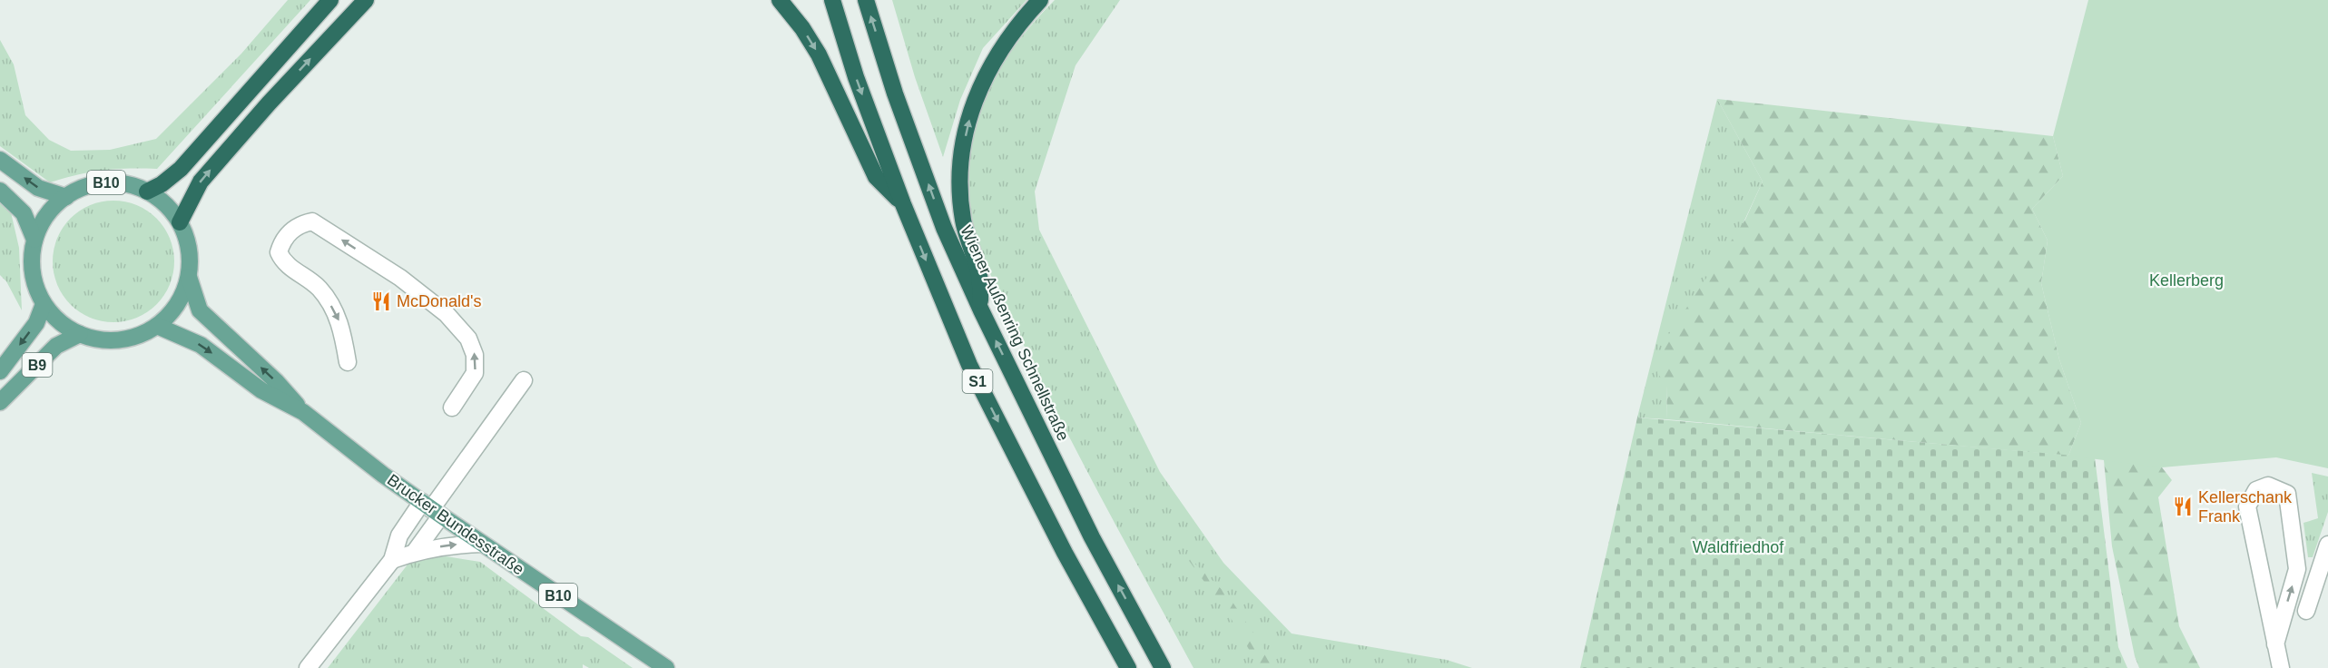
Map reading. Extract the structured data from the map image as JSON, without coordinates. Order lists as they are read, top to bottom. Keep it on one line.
{"streets":{"highway":["Wiener Außenring Schnellstraße","S1"],"main road":["B10","B9","Brucker Bundesstraße"]},"crossings":[["B10","B9"],["B10","Brucker Bundesstraße"],["B9","Brucker Bundesstraße"]],"parks":["Kellerberg","Waldfriedhof"],"places":{"restaurant":["McDonald's","Kellerschank Frank"]}}
